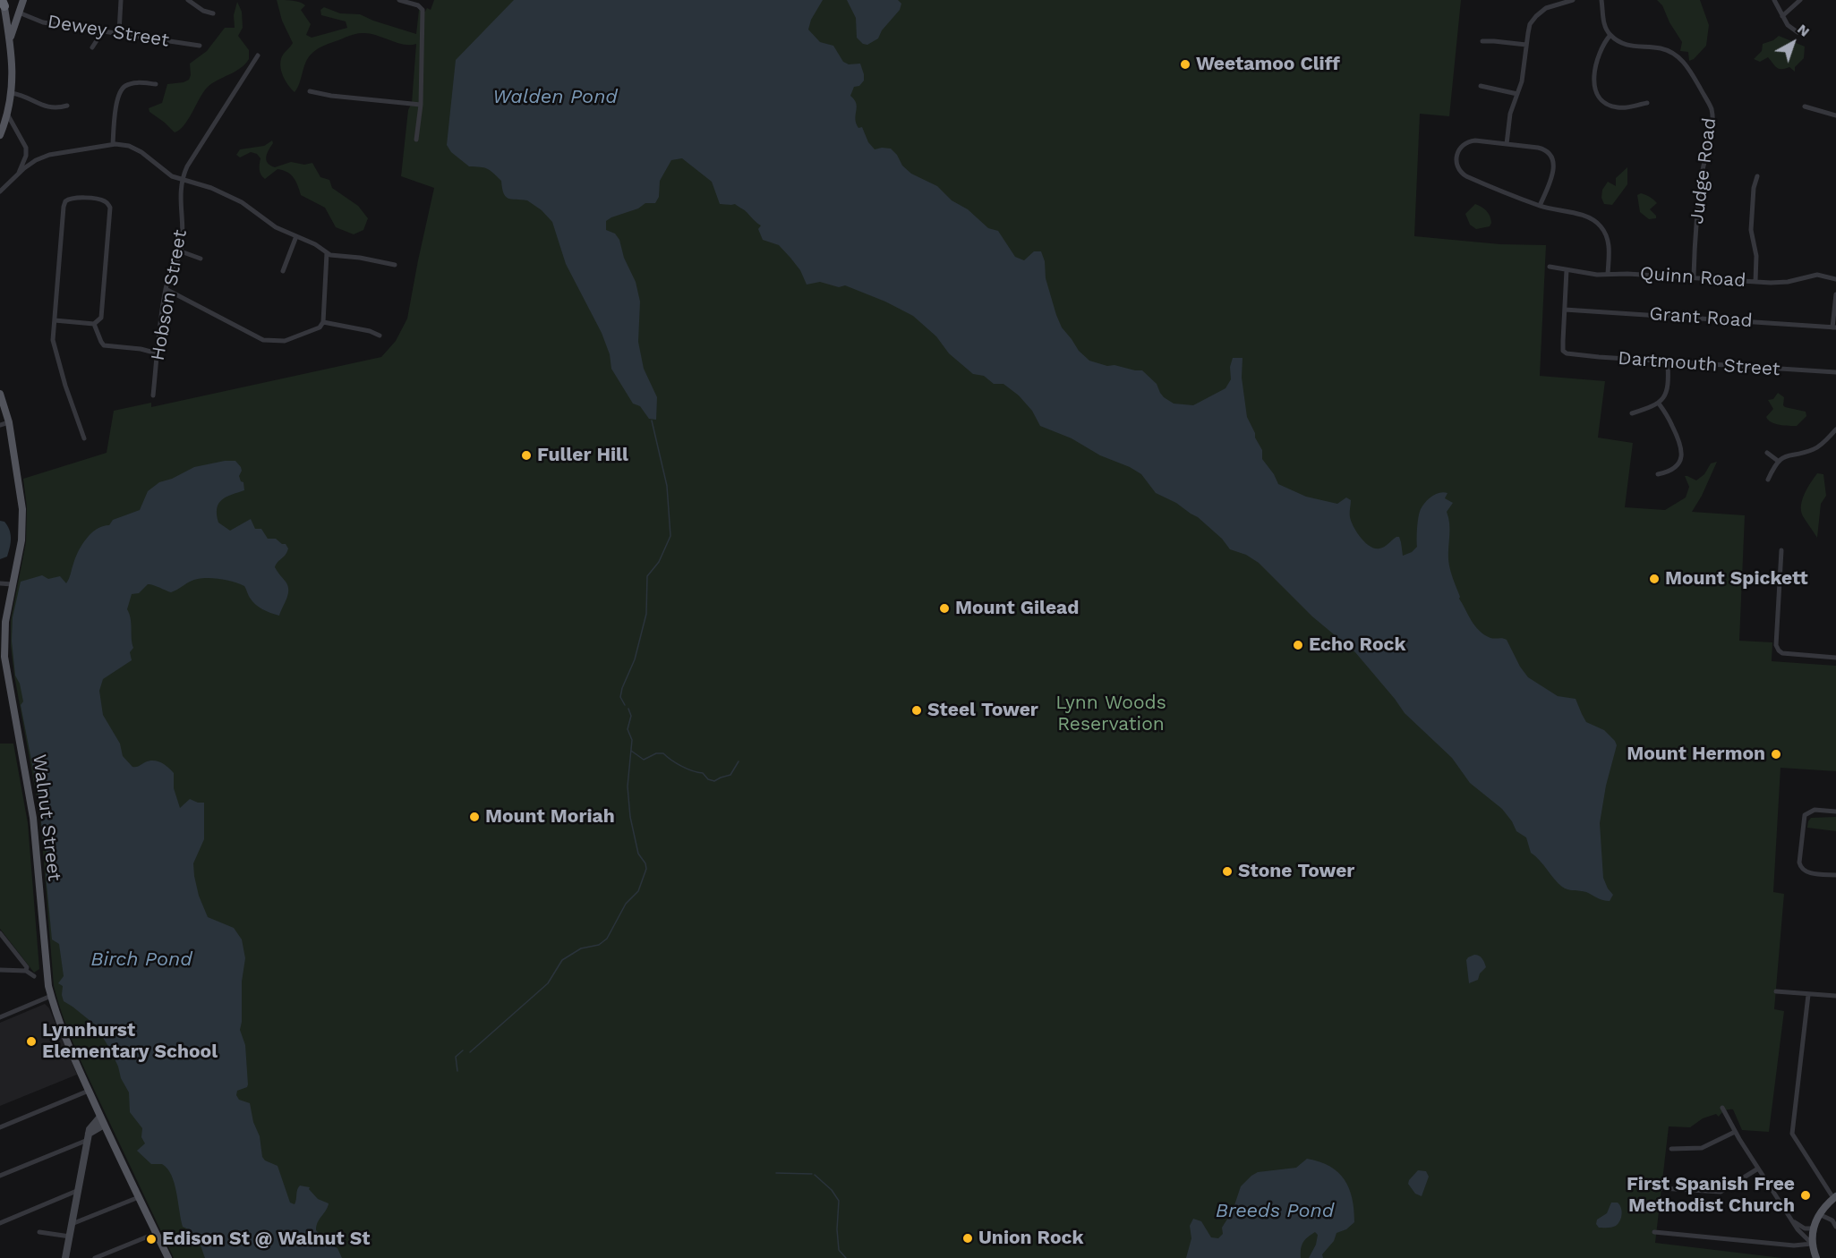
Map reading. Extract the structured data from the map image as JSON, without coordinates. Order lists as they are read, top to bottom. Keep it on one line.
{"streets":{"main road":["Walnut Street"],"street":["Dewey Street","Judge Road","Quinn Road","Hobson Street","Grant Road","Dartmouth Street"]},"crossings":[["Judge Road","Quinn Road"],["Grant Road","Dartmouth Street"]],"water":["Walden Pond","Birch Pond","Breeds Pond"],"parks":["Lynn Woods Reservation"],"places":["Weetamoo Cliff","Fuller Hill","Mount Spickett","Mount Gilead","Echo Rock","Steel Tower","Mount Hermon","Mount Moriah","Stone Tower","Lynnhurst Elementary School","First Spanish Free Methodist Church","Union Rock","Edison St @ Walnut St"],"north":"top right"}
